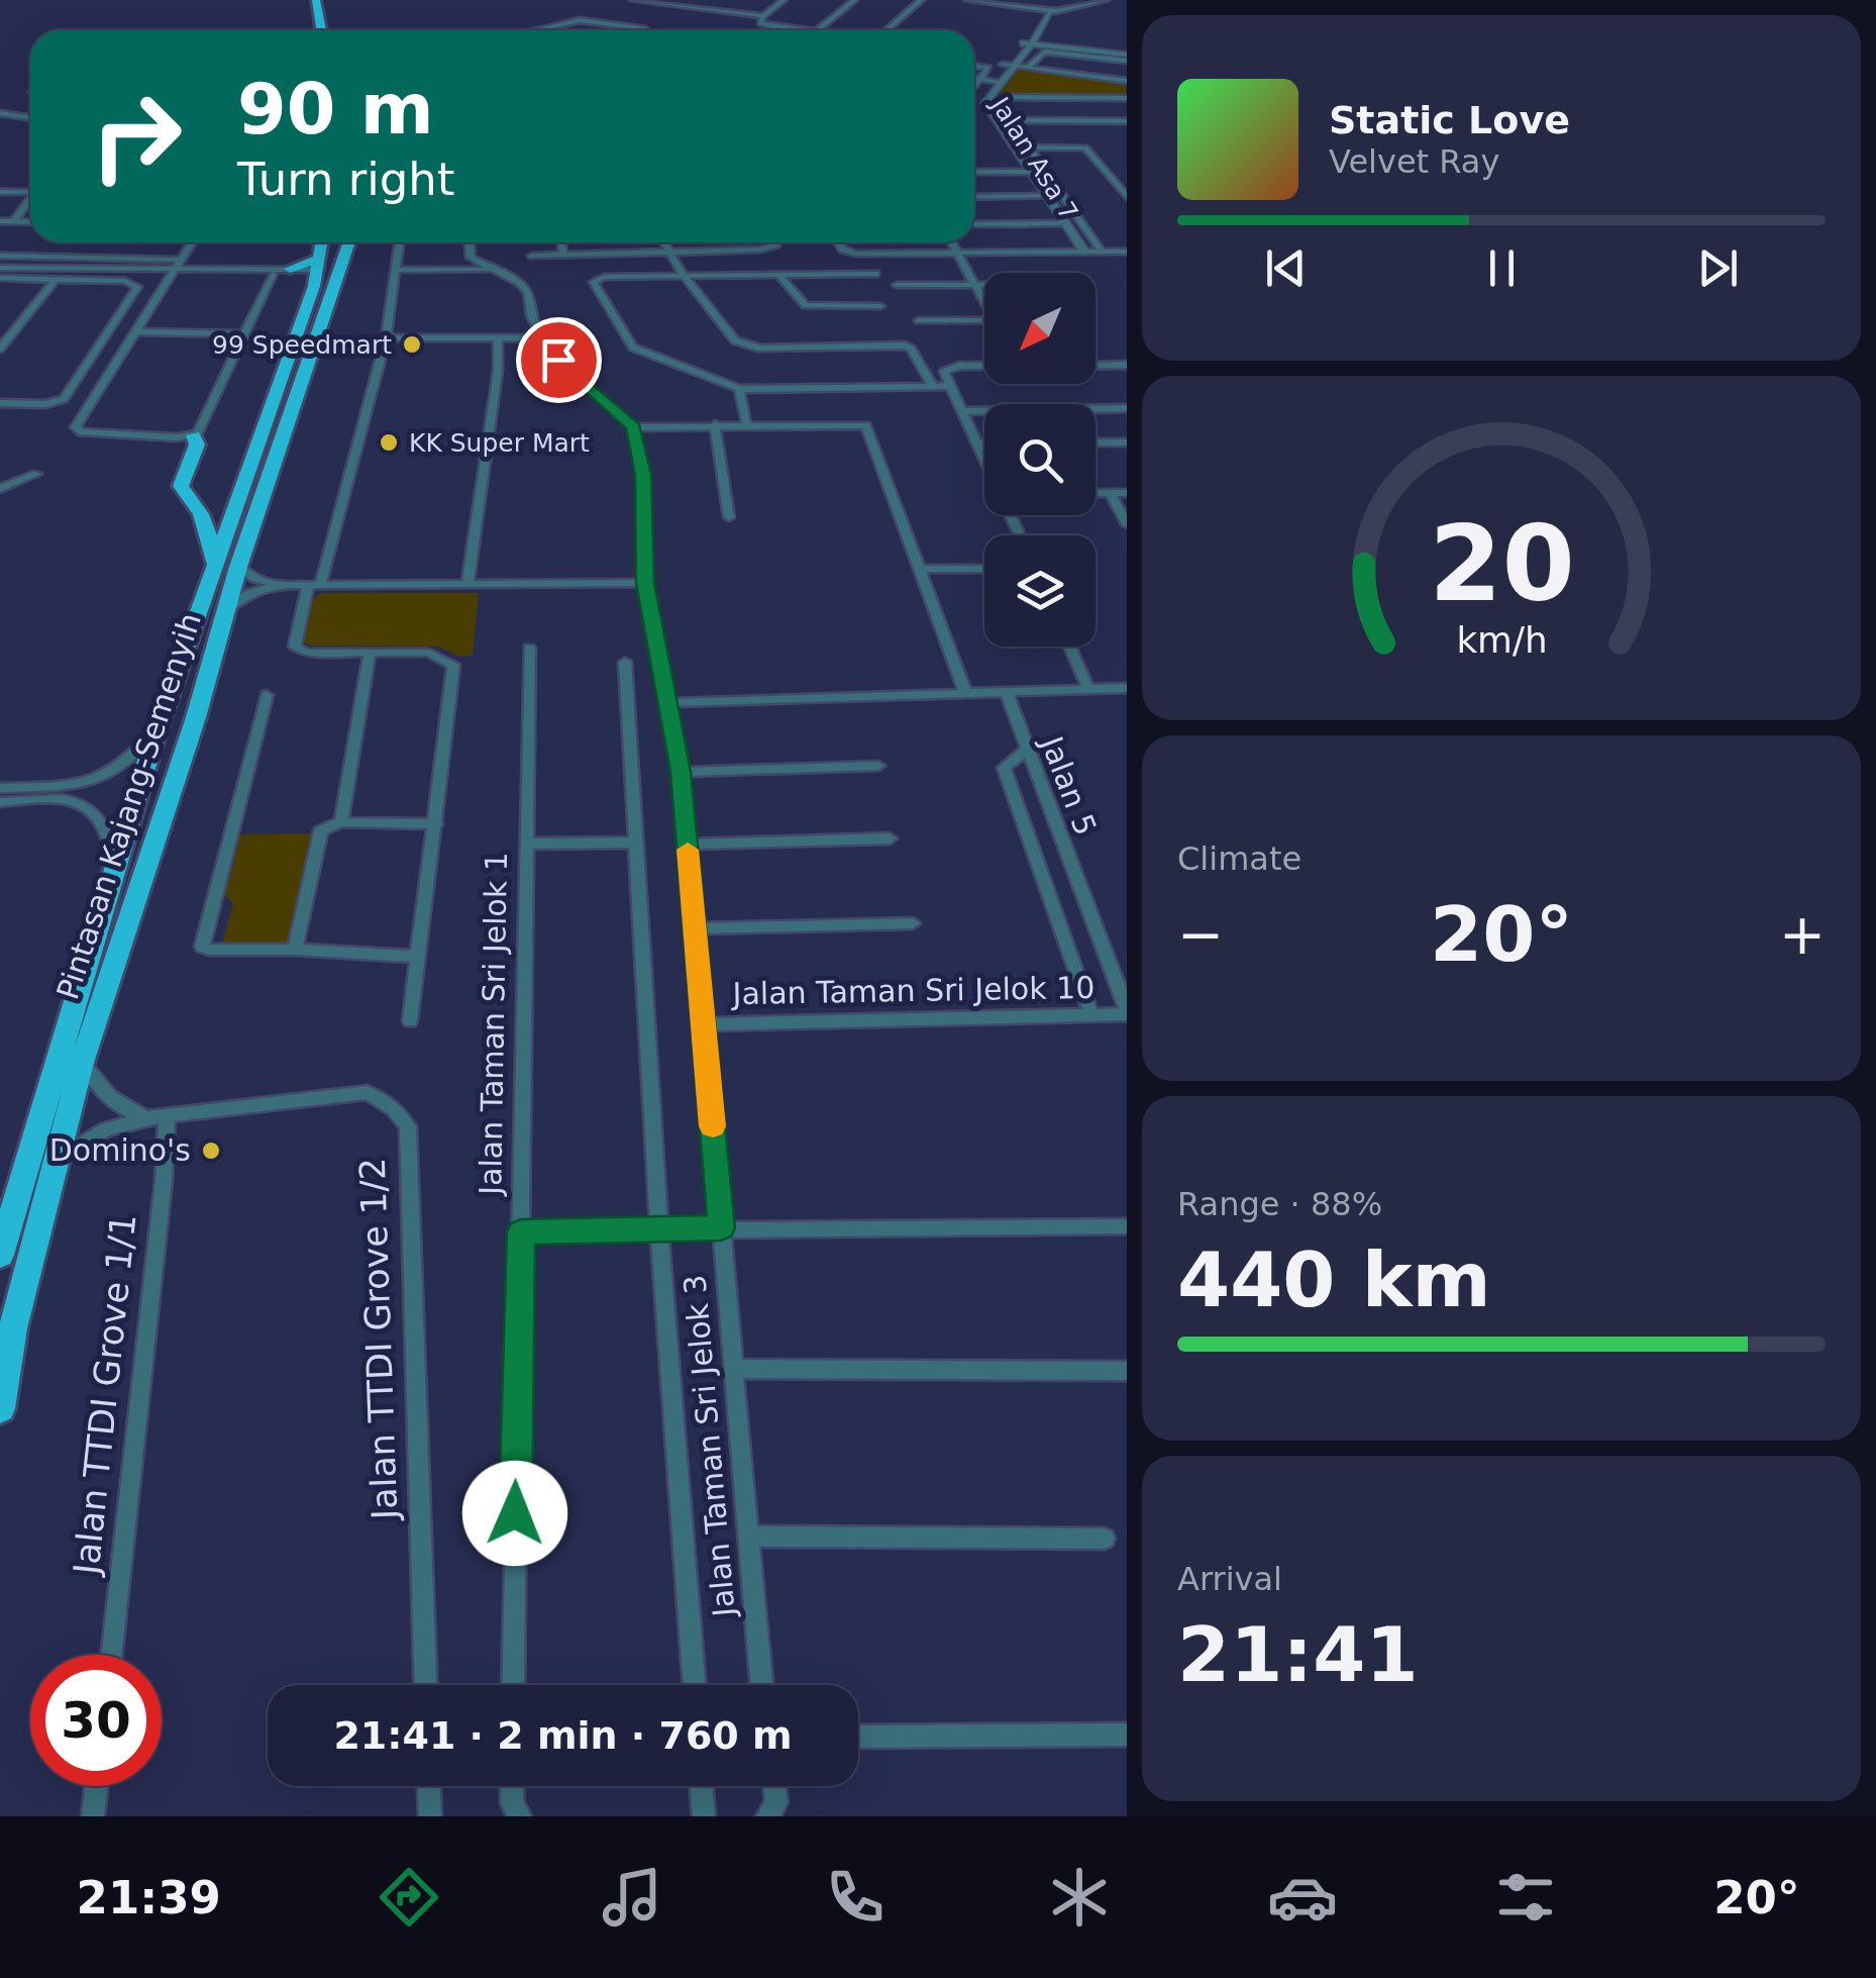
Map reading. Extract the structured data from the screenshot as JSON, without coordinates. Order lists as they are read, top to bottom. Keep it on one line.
{"streets":{"highway":["Pintasan Kajang-Semenyih"],"street":["Jalan Asa 7","Jalan 5","Jalan Taman Sri Jelok 10","Jalan Taman Sri Jelok 1","Jalan TTDI Grove 1/2","Jalan TTDI Grove 1/1","Jalan Taman Sri Jelok 3"]},"crossings":[["Jalan 5","Jalan Taman Sri Jelok 10"],["Pintasan Kajang-Semenyih","Jalan TTDI Grove 1/2"],["Jalan Taman Sri Jelok 10","Jalan Taman Sri Jelok 3"],["Jalan TTDI Grove 1/2","Jalan TTDI Grove 1/1"]],"places":["99 Speedmart","KK Super Mart","Domino's"],"north":"bottom left","page":{"turn":["90 m","Turn right"],"song":["Static Love","Velvet Ray"],"tile":["Climate",["Range · 88%","440 km"],["Arrival","21:41"]],"heat":["−","20°","+"],"limit":"30","trip":"21:41 · 2 min · 760 m","tabs":["21:39","20°"],"gauge":["20","km/h"]}}
